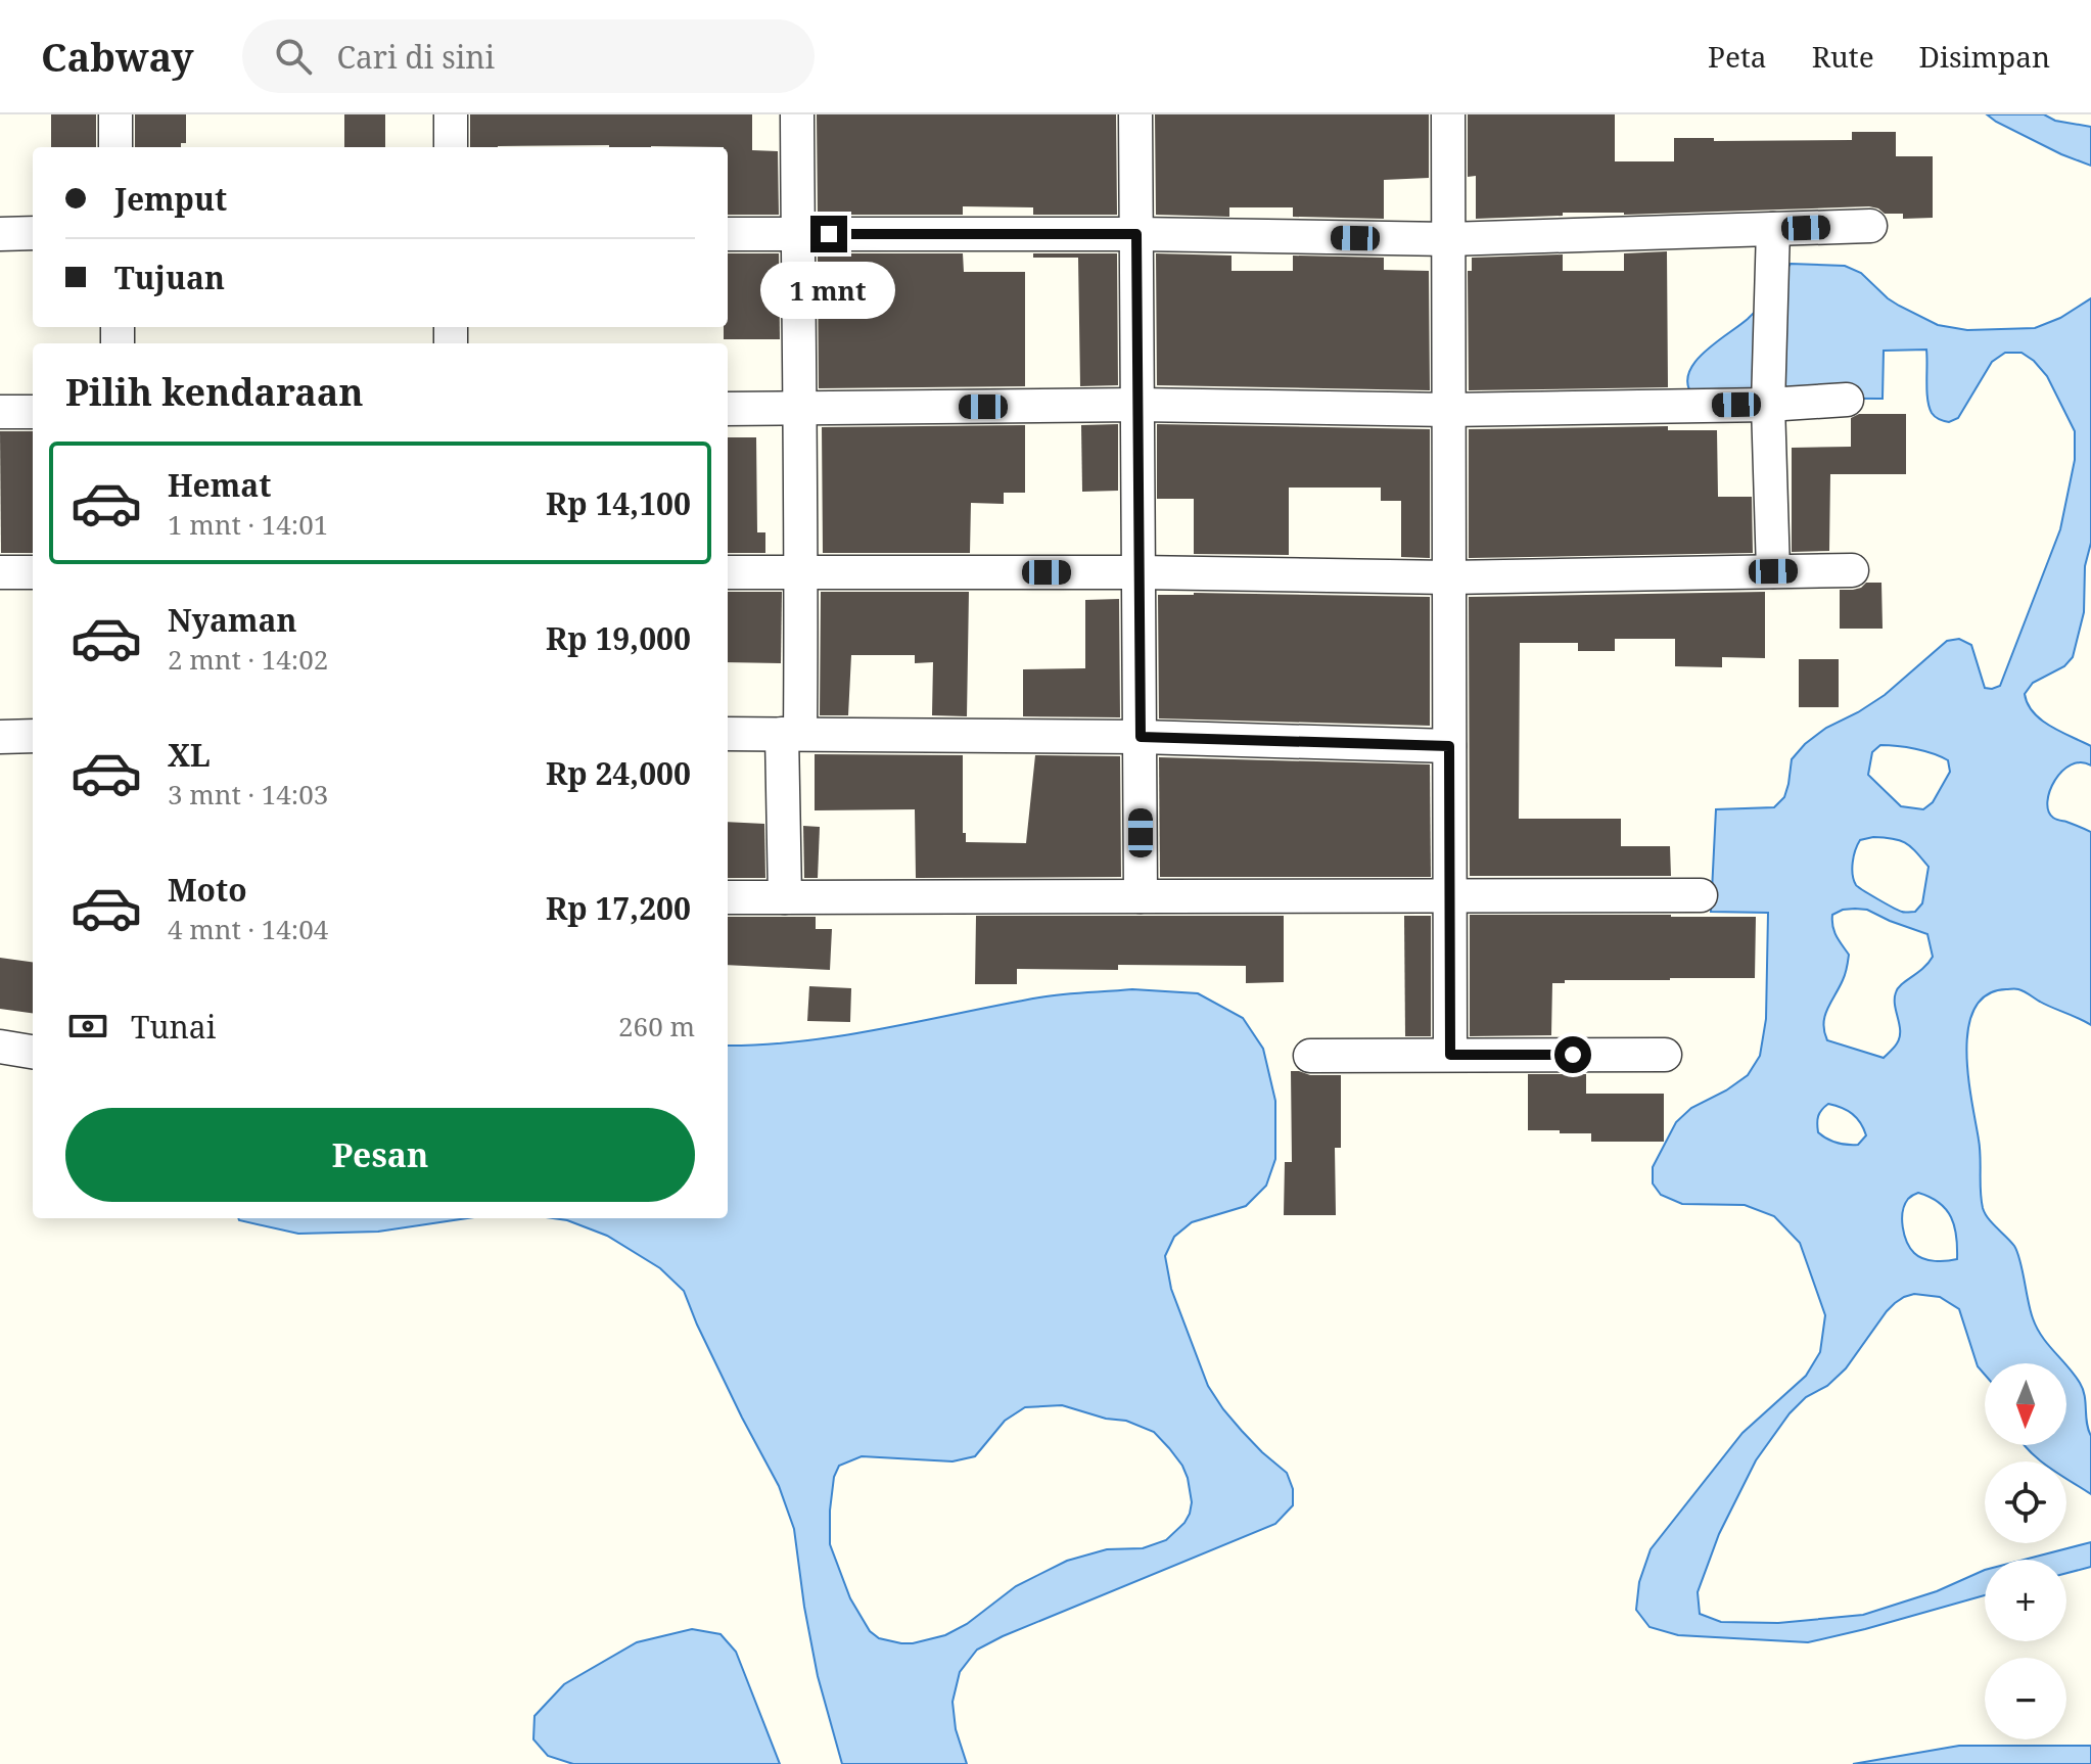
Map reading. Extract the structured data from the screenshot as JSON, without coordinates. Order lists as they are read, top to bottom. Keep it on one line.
{"north":"bottom","page":{"header":"Cabway","search":"Cari di sini","nav":["Peta","Rute","Disimpan"],"banner":["Jemput","Tujuan"],"bubble":"1 mnt","heading":"Pilih kendaraan","list":[{"name":"Hemat","note":"1 mnt · 14:01","value":"Rp 14,100"},{"name":"Nyaman","note":"2 mnt · 14:02","value":"Rp 19,000"},{"name":"XL","note":"3 mnt · 14:03","value":"Rp 24,000"},{"name":"Moto","note":"4 mnt · 14:04","value":"Rp 17,200"}],"pay":["Tunai","260 m"],"buttons":"Pesan","map_buttons":["+","−"]}}
